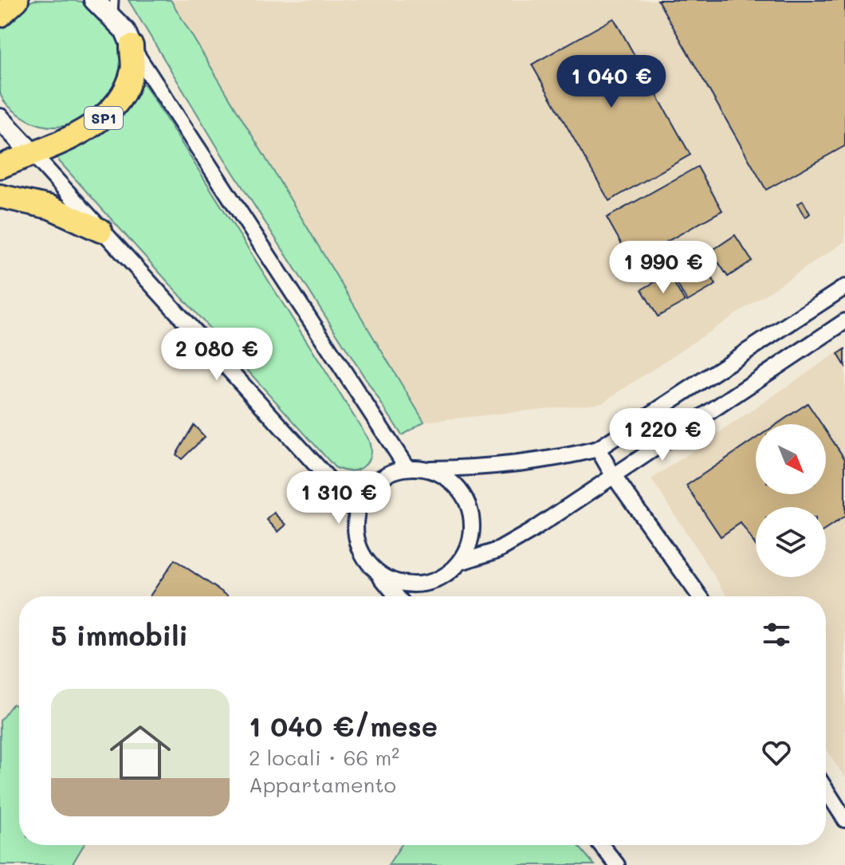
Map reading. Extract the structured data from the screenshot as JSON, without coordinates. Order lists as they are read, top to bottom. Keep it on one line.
{"streets":{"main road":["SP1"]},"north":"bottom right","page":{"price":["1 040 €","1 990 €","2 080 €","1 220 €","1 310 €"],"heading":"5 immobili","list":[{"name":"1 040 €/mese","note":"2 locali · 66 m² · Appartamento"}]}}
